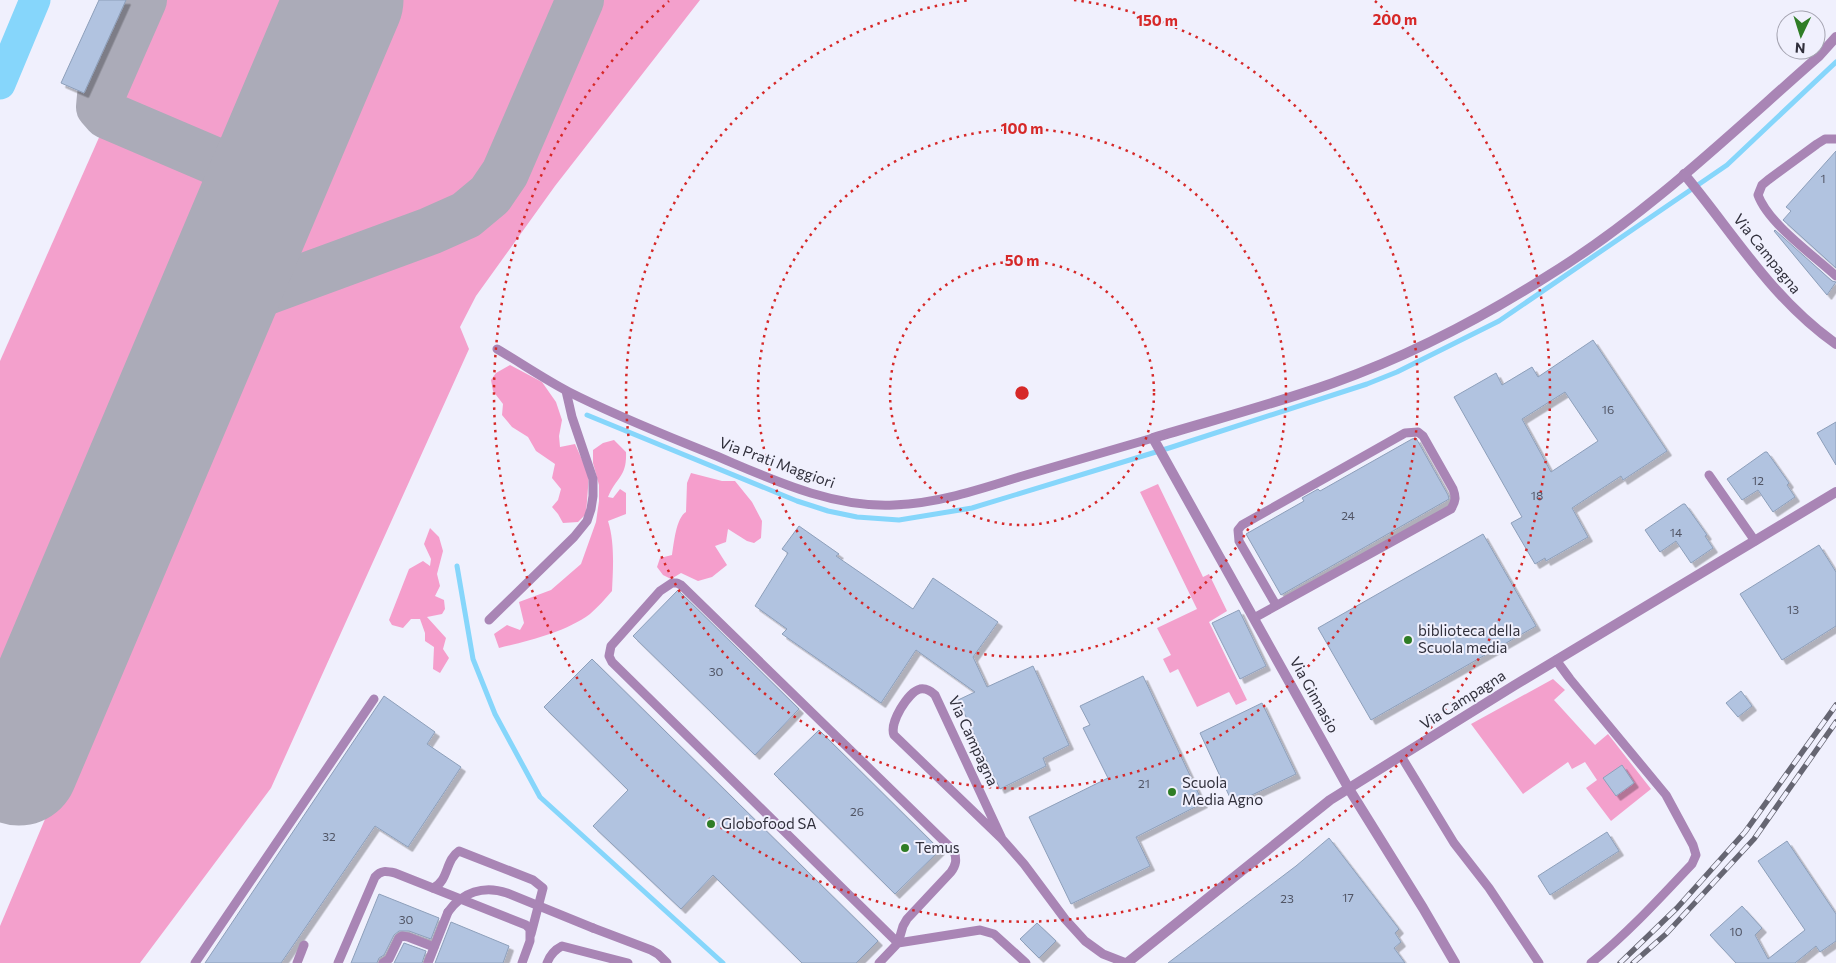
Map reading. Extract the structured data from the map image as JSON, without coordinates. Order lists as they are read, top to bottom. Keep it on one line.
{"streets":{"street":["Via Campagna","Via Ginnasio"],"lane":["Via Prati Maggiori"]},"crossings":[["Via Campagna","Via Ginnasio"],["Via Prati Maggiori","Via Ginnasio"]],"places":["biblioteca della Scuola media","Scuola Media Agno","Globofood SA","Temus"],"house_numbers":["1","16","12","18","24","14","13","30","21","26","32","17","23","30","10"],"north":"bottom","rings":["200 m","150 m","100 m","50 m"]}
